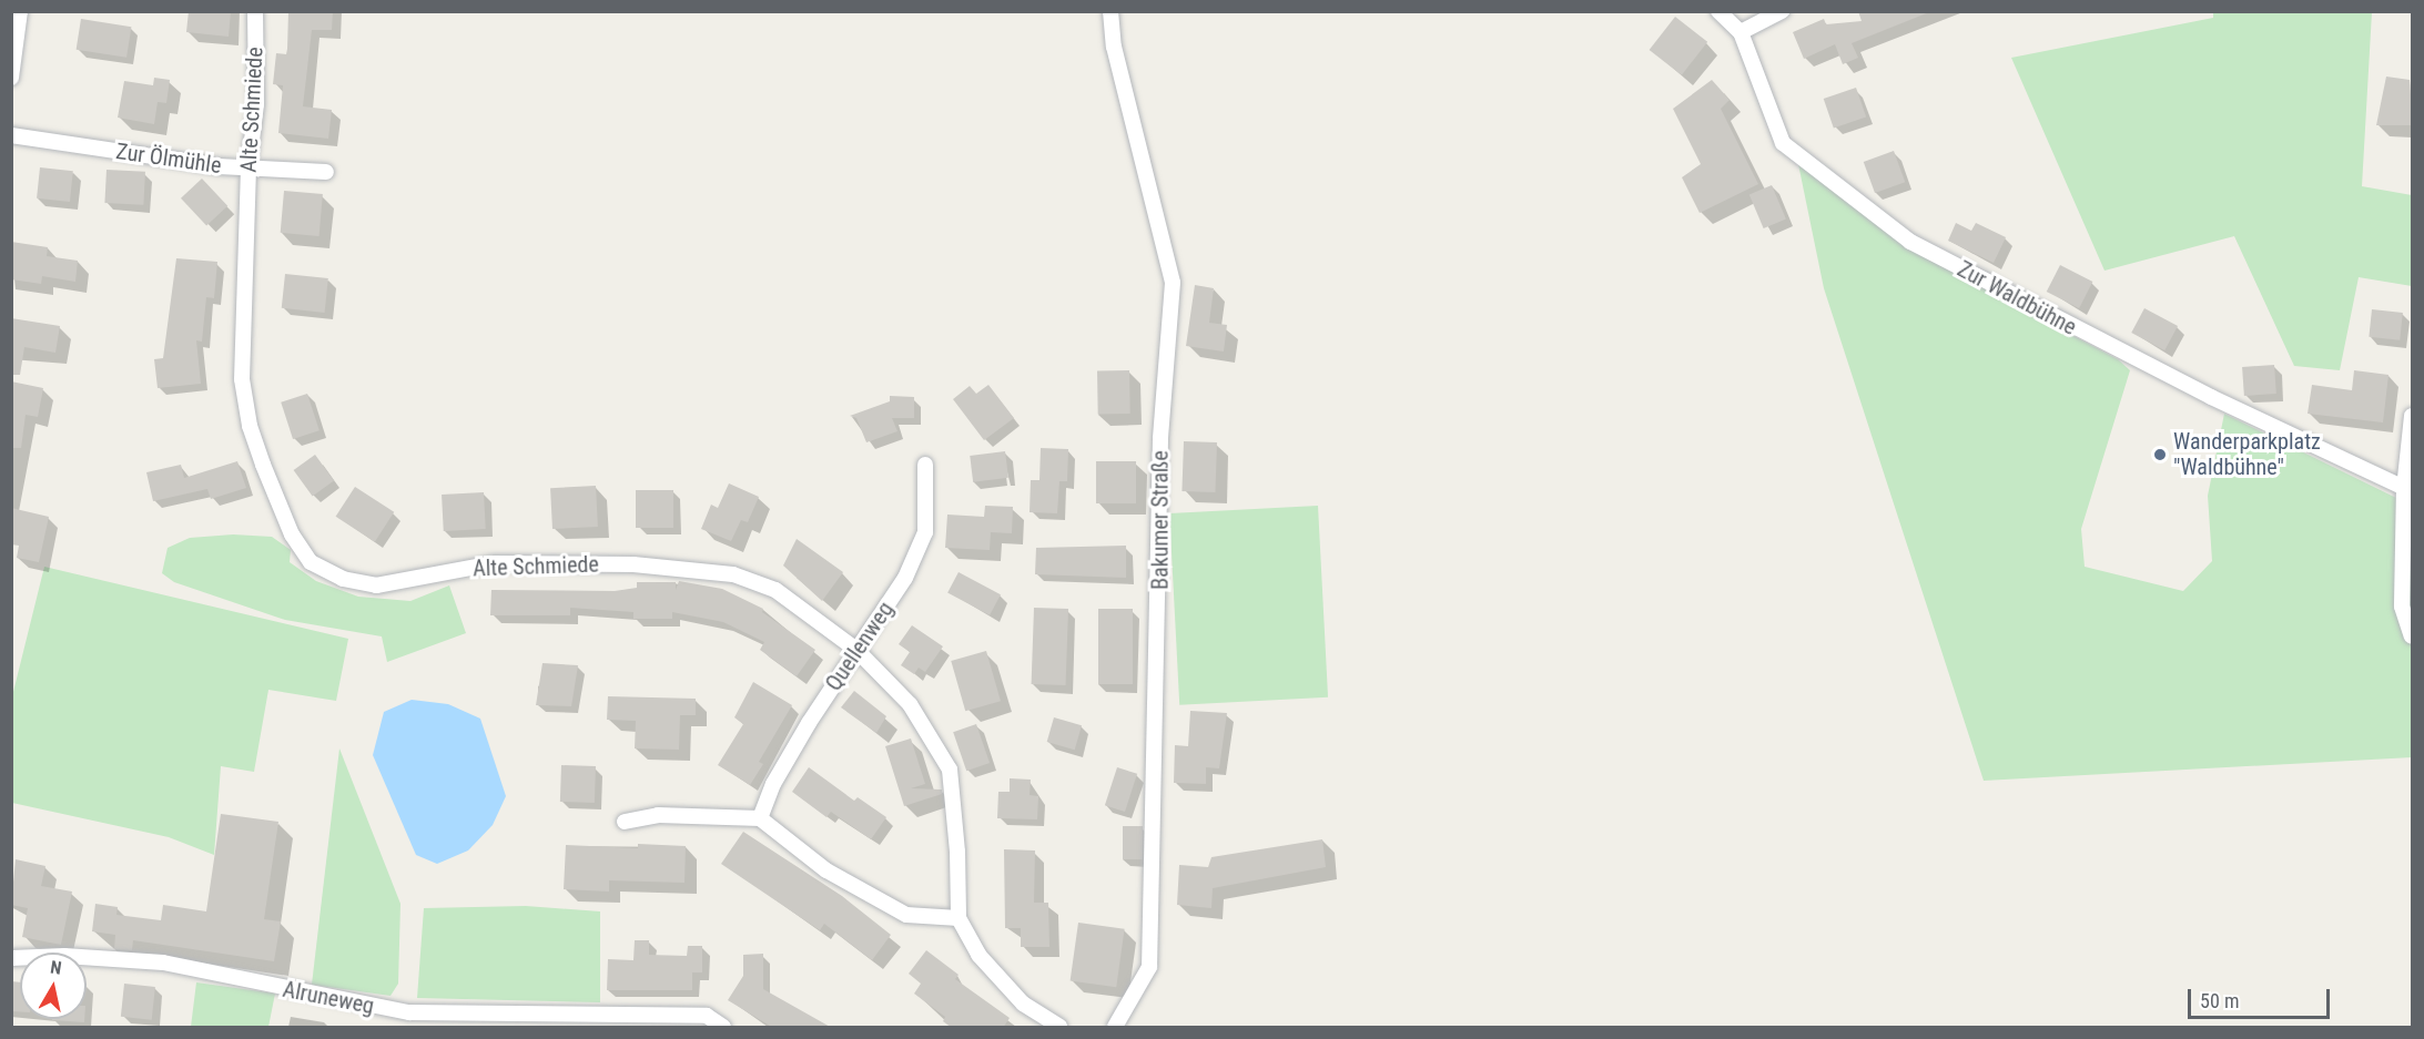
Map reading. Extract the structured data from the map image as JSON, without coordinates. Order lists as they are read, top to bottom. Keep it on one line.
{"streets":{"street":["Alte Schmiede","Zur Ölmühle","Zur Waldbühne","Bakumer Straße","Quellenweg","Alruneweg"]},"crossings":[["Alte Schmiede","Zur Ölmühle"],["Alte Schmiede","Quellenweg"]],"places":["Wanderparkplatz \"Waldbühne\""],"scale_bar":"50 m","north":"top"}
